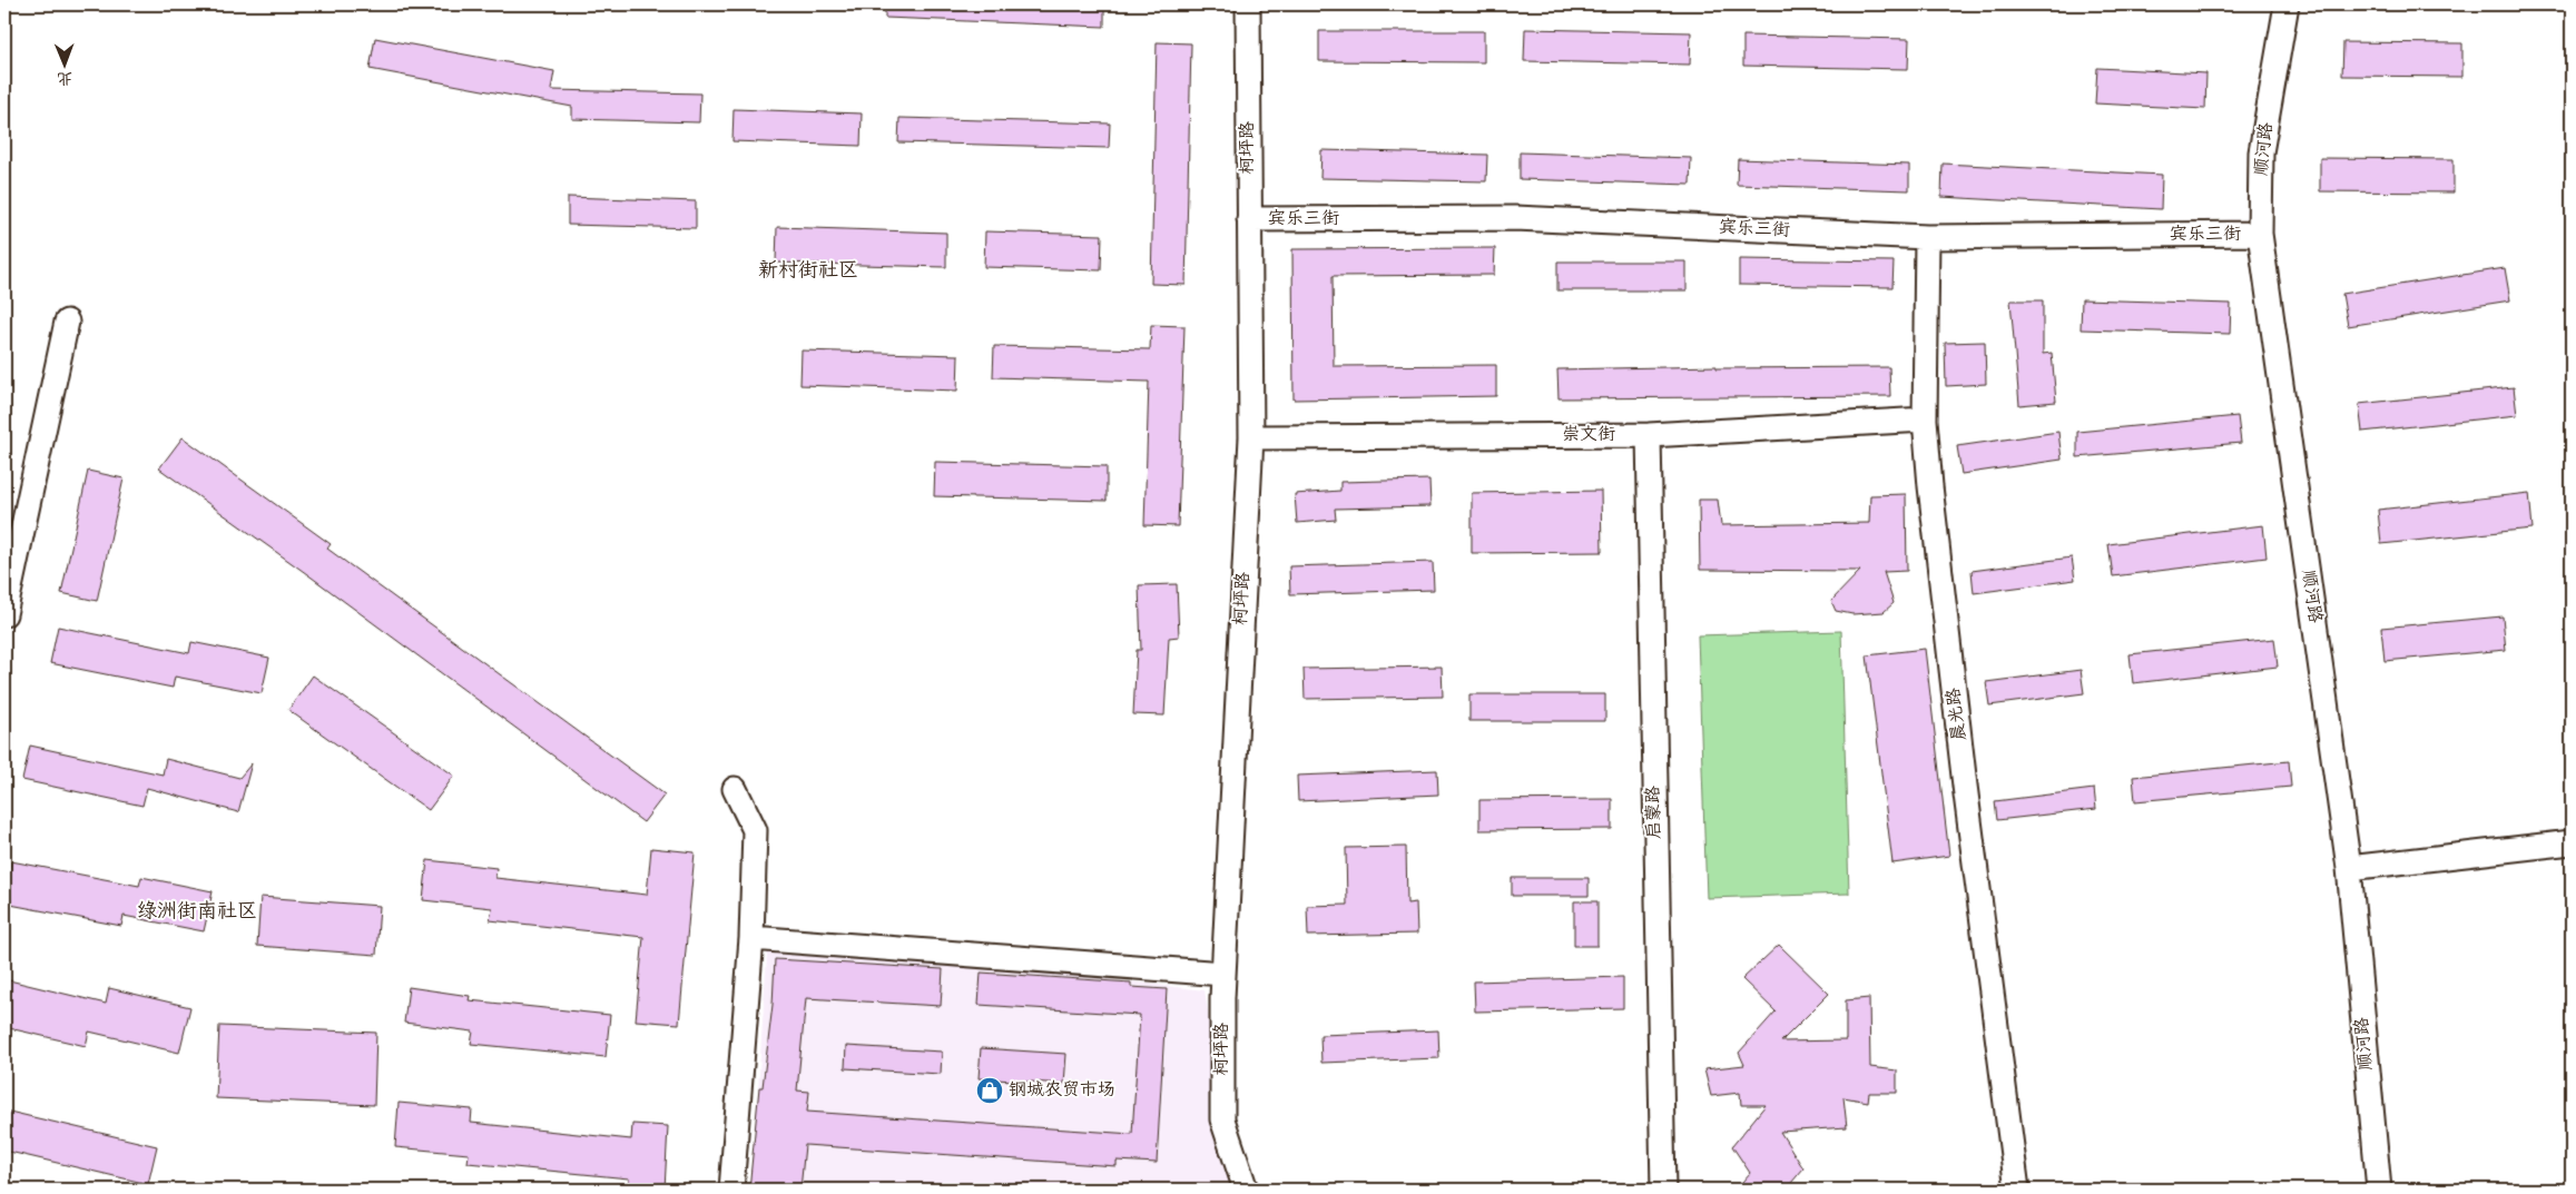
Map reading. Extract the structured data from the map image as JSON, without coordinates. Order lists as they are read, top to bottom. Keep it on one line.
{"streets":{"street":["柯坪路","顺河路","宾乐三街","崇文街","晨光路","启蒙路"]},"crossings":[["柯坪路","宾乐三街"],["柯坪路","崇文街"],["顺河路","宾乐三街"],["宾乐三街","晨光路"],["崇文街","晨光路"],["崇文街","启蒙路"]],"districts":["新村街社区","绿洲街南社区"],"places":{"shop":["钢城农贸市场"]},"north":"bottom"}
